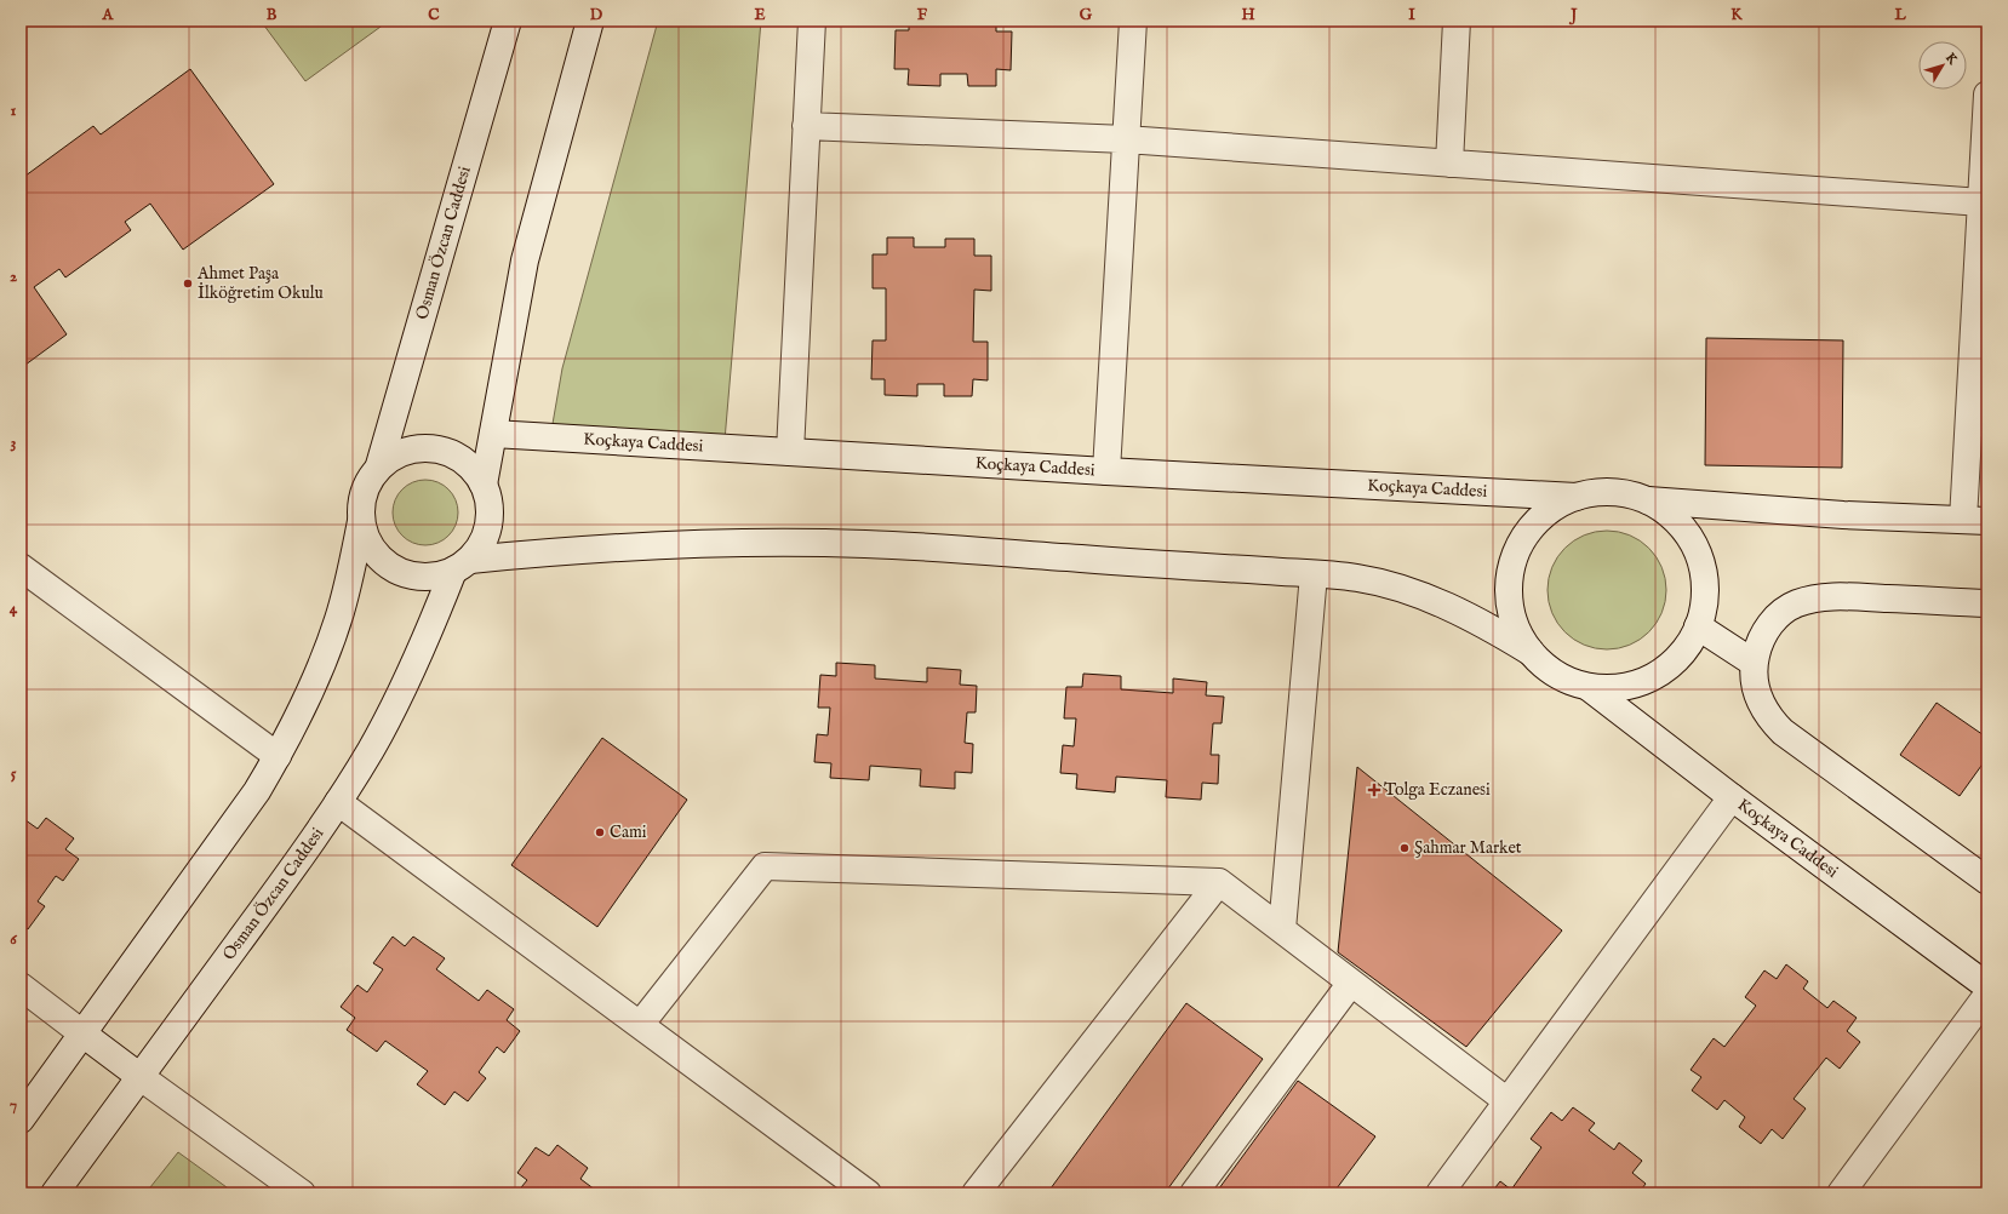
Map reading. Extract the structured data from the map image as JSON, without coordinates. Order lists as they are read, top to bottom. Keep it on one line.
{"streets":{"main road":["Osman Özcan Caddesi","Koçkaya Caddesi"]},"places":{"other":["Ahmet Paşa İlköğretim Okulu","Cami","Şahmar Market"],"health":["Tolga Eczanesi"]},"north":"top right","grid":{"columns":["A","B","C","D","E","F","G","H","I","J","K","L"],"rows":["1","2","3","4","5","6","7"]}}
